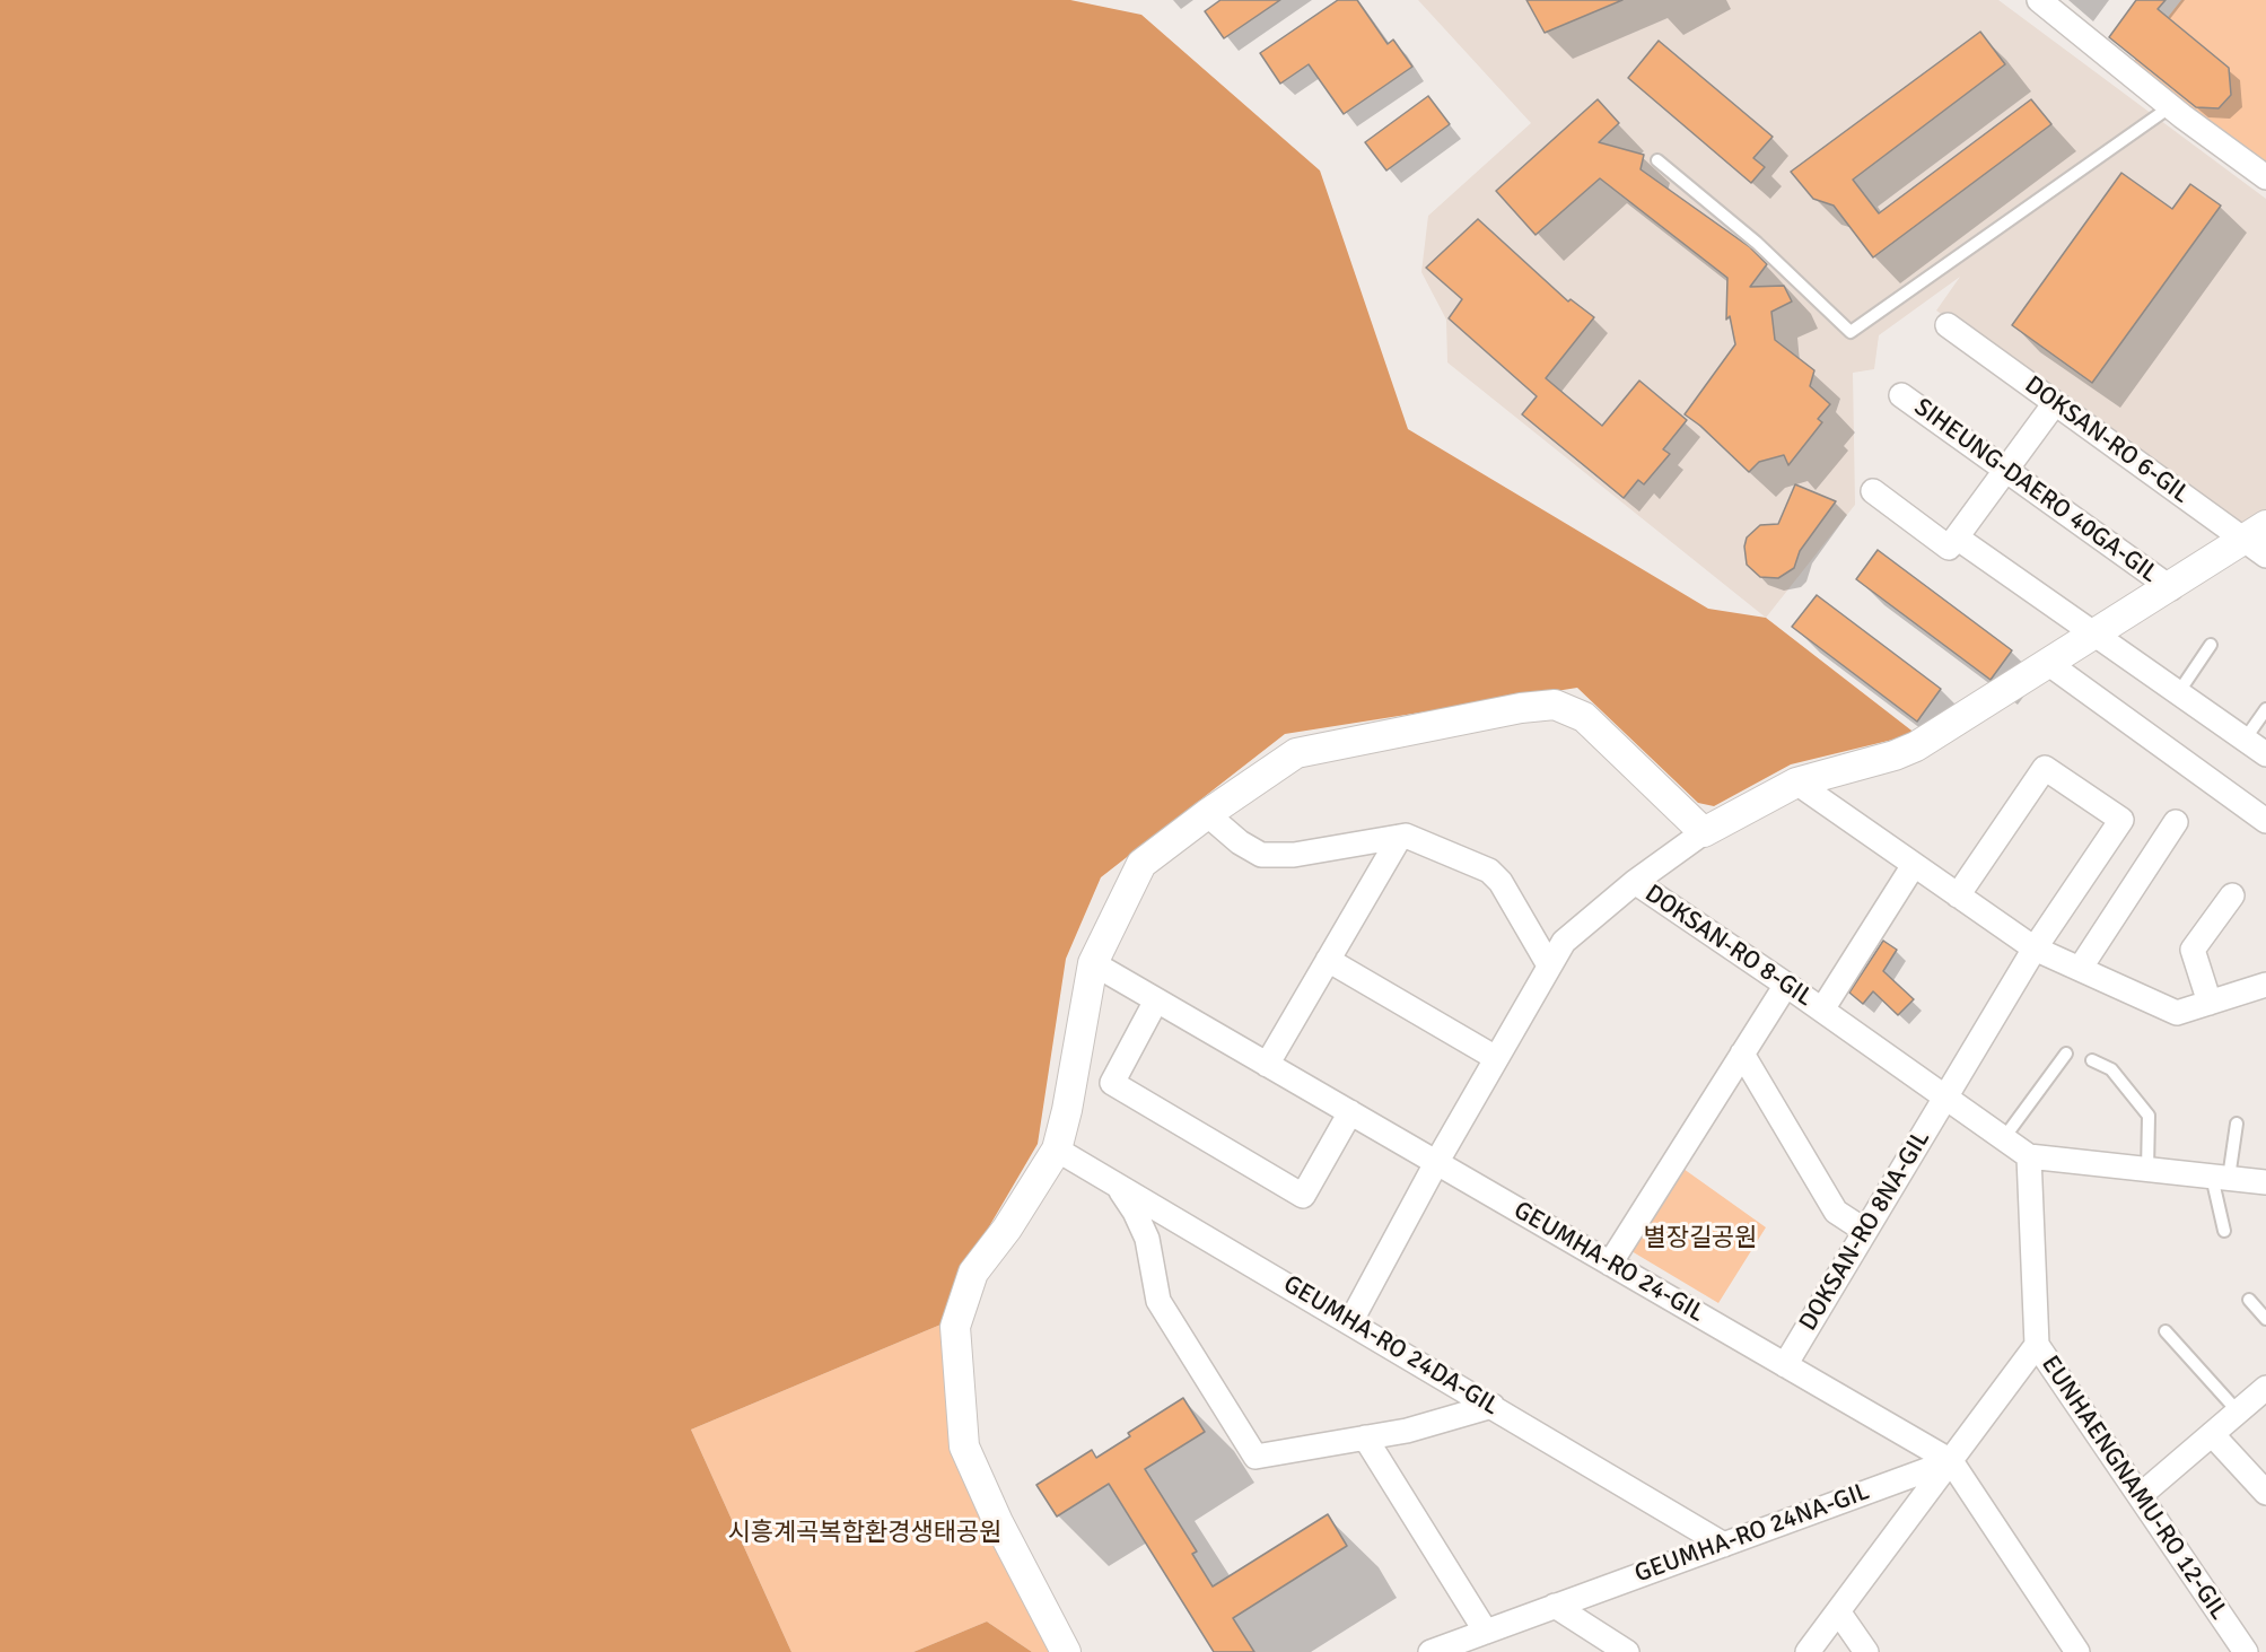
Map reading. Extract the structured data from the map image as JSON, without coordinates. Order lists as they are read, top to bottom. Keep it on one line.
{"streets":{"street":["DOKSAN-RO 6-GIL","SIHEUNG-DAERO 40GA-GIL","DOKSAN-RO 8-GIL","DOKSAN-RO 8NA-GIL","GEUMHA-RO 24-GIL","GEUMHA-RO 24DA-GIL","EUNHAENGNAMU-RO 12-GIL","GEUMHA-RO 24NA-GIL"]},"crossings":[["DOKSAN-RO 8-GIL","DOKSAN-RO 8NA-GIL"],["DOKSAN-RO 8-GIL","EUNHAENGNAMU-RO 12-GIL"],["DOKSAN-RO 8NA-GIL","GEUMHA-RO 24-GIL"],["GEUMHA-RO 24-GIL","GEUMHA-RO 24NA-GIL"],["GEUMHA-RO 24DA-GIL","GEUMHA-RO 24NA-GIL"]],"parks":["별장길공원","시흥계곡복합환경생태공원"]}
